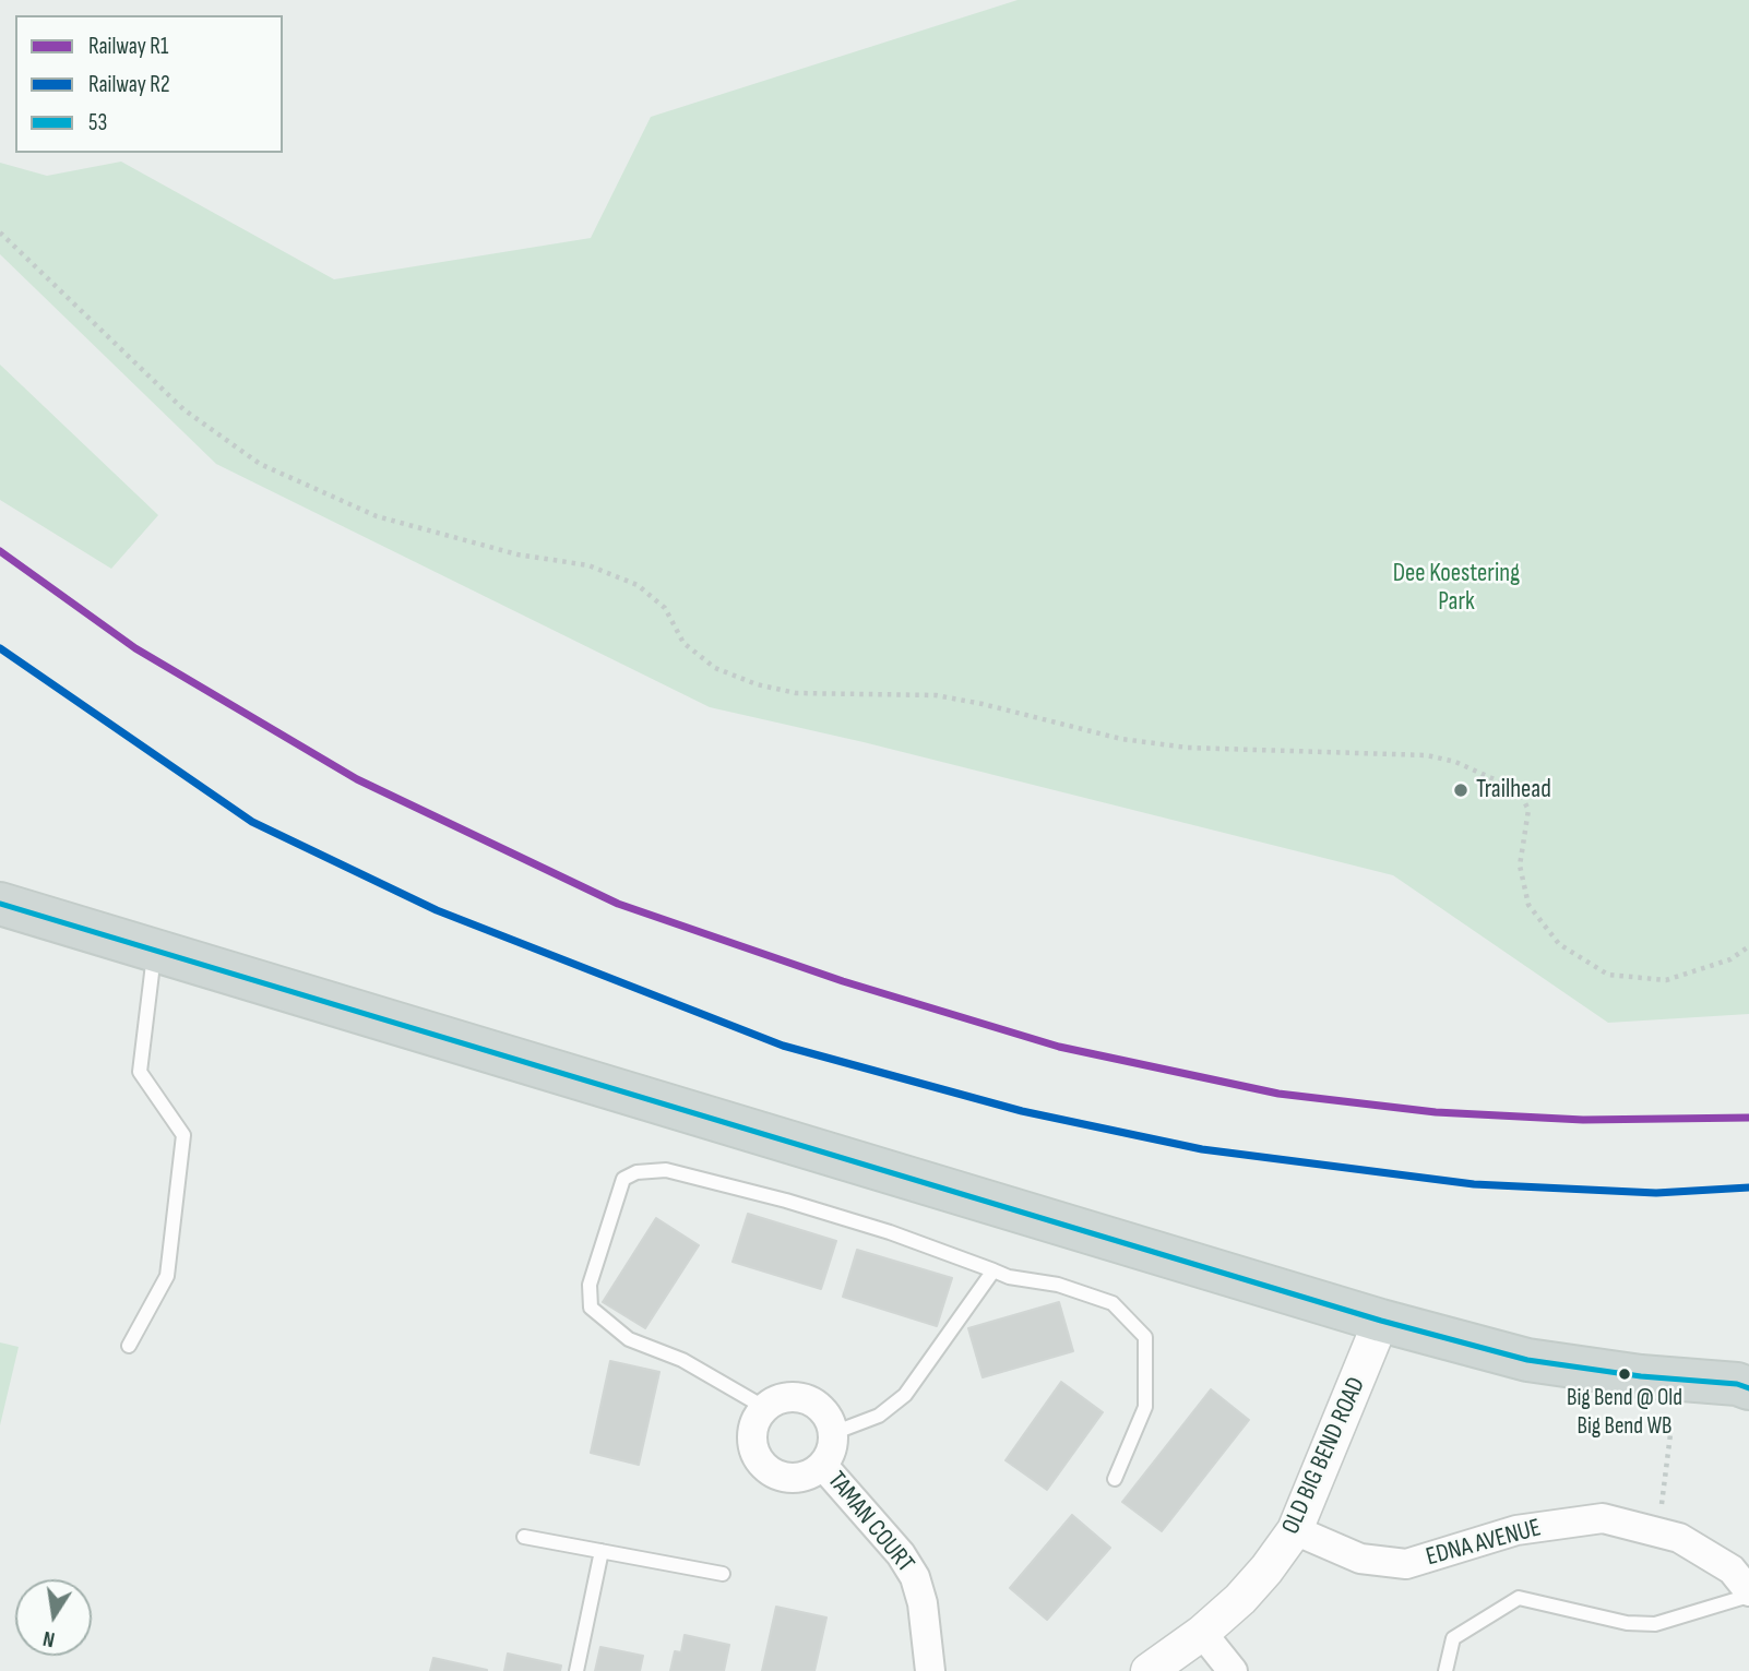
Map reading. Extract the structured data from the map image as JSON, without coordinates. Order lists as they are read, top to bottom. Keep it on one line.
{"streets":{"street":["OLD BIG BEND ROAD","TAMAN COURT","EDNA AVENUE"]},"crossings":[["OLD BIG BEND ROAD","EDNA AVENUE"]],"parks":["Dee Koestering Park"],"places":["Trailhead","Big Bend @ Old Big Bend WB"],"lines":["rail line R1","rail line R2","transit line 53"],"legend":["Railway R1","Railway R2","53"],"north":"bottom"}
